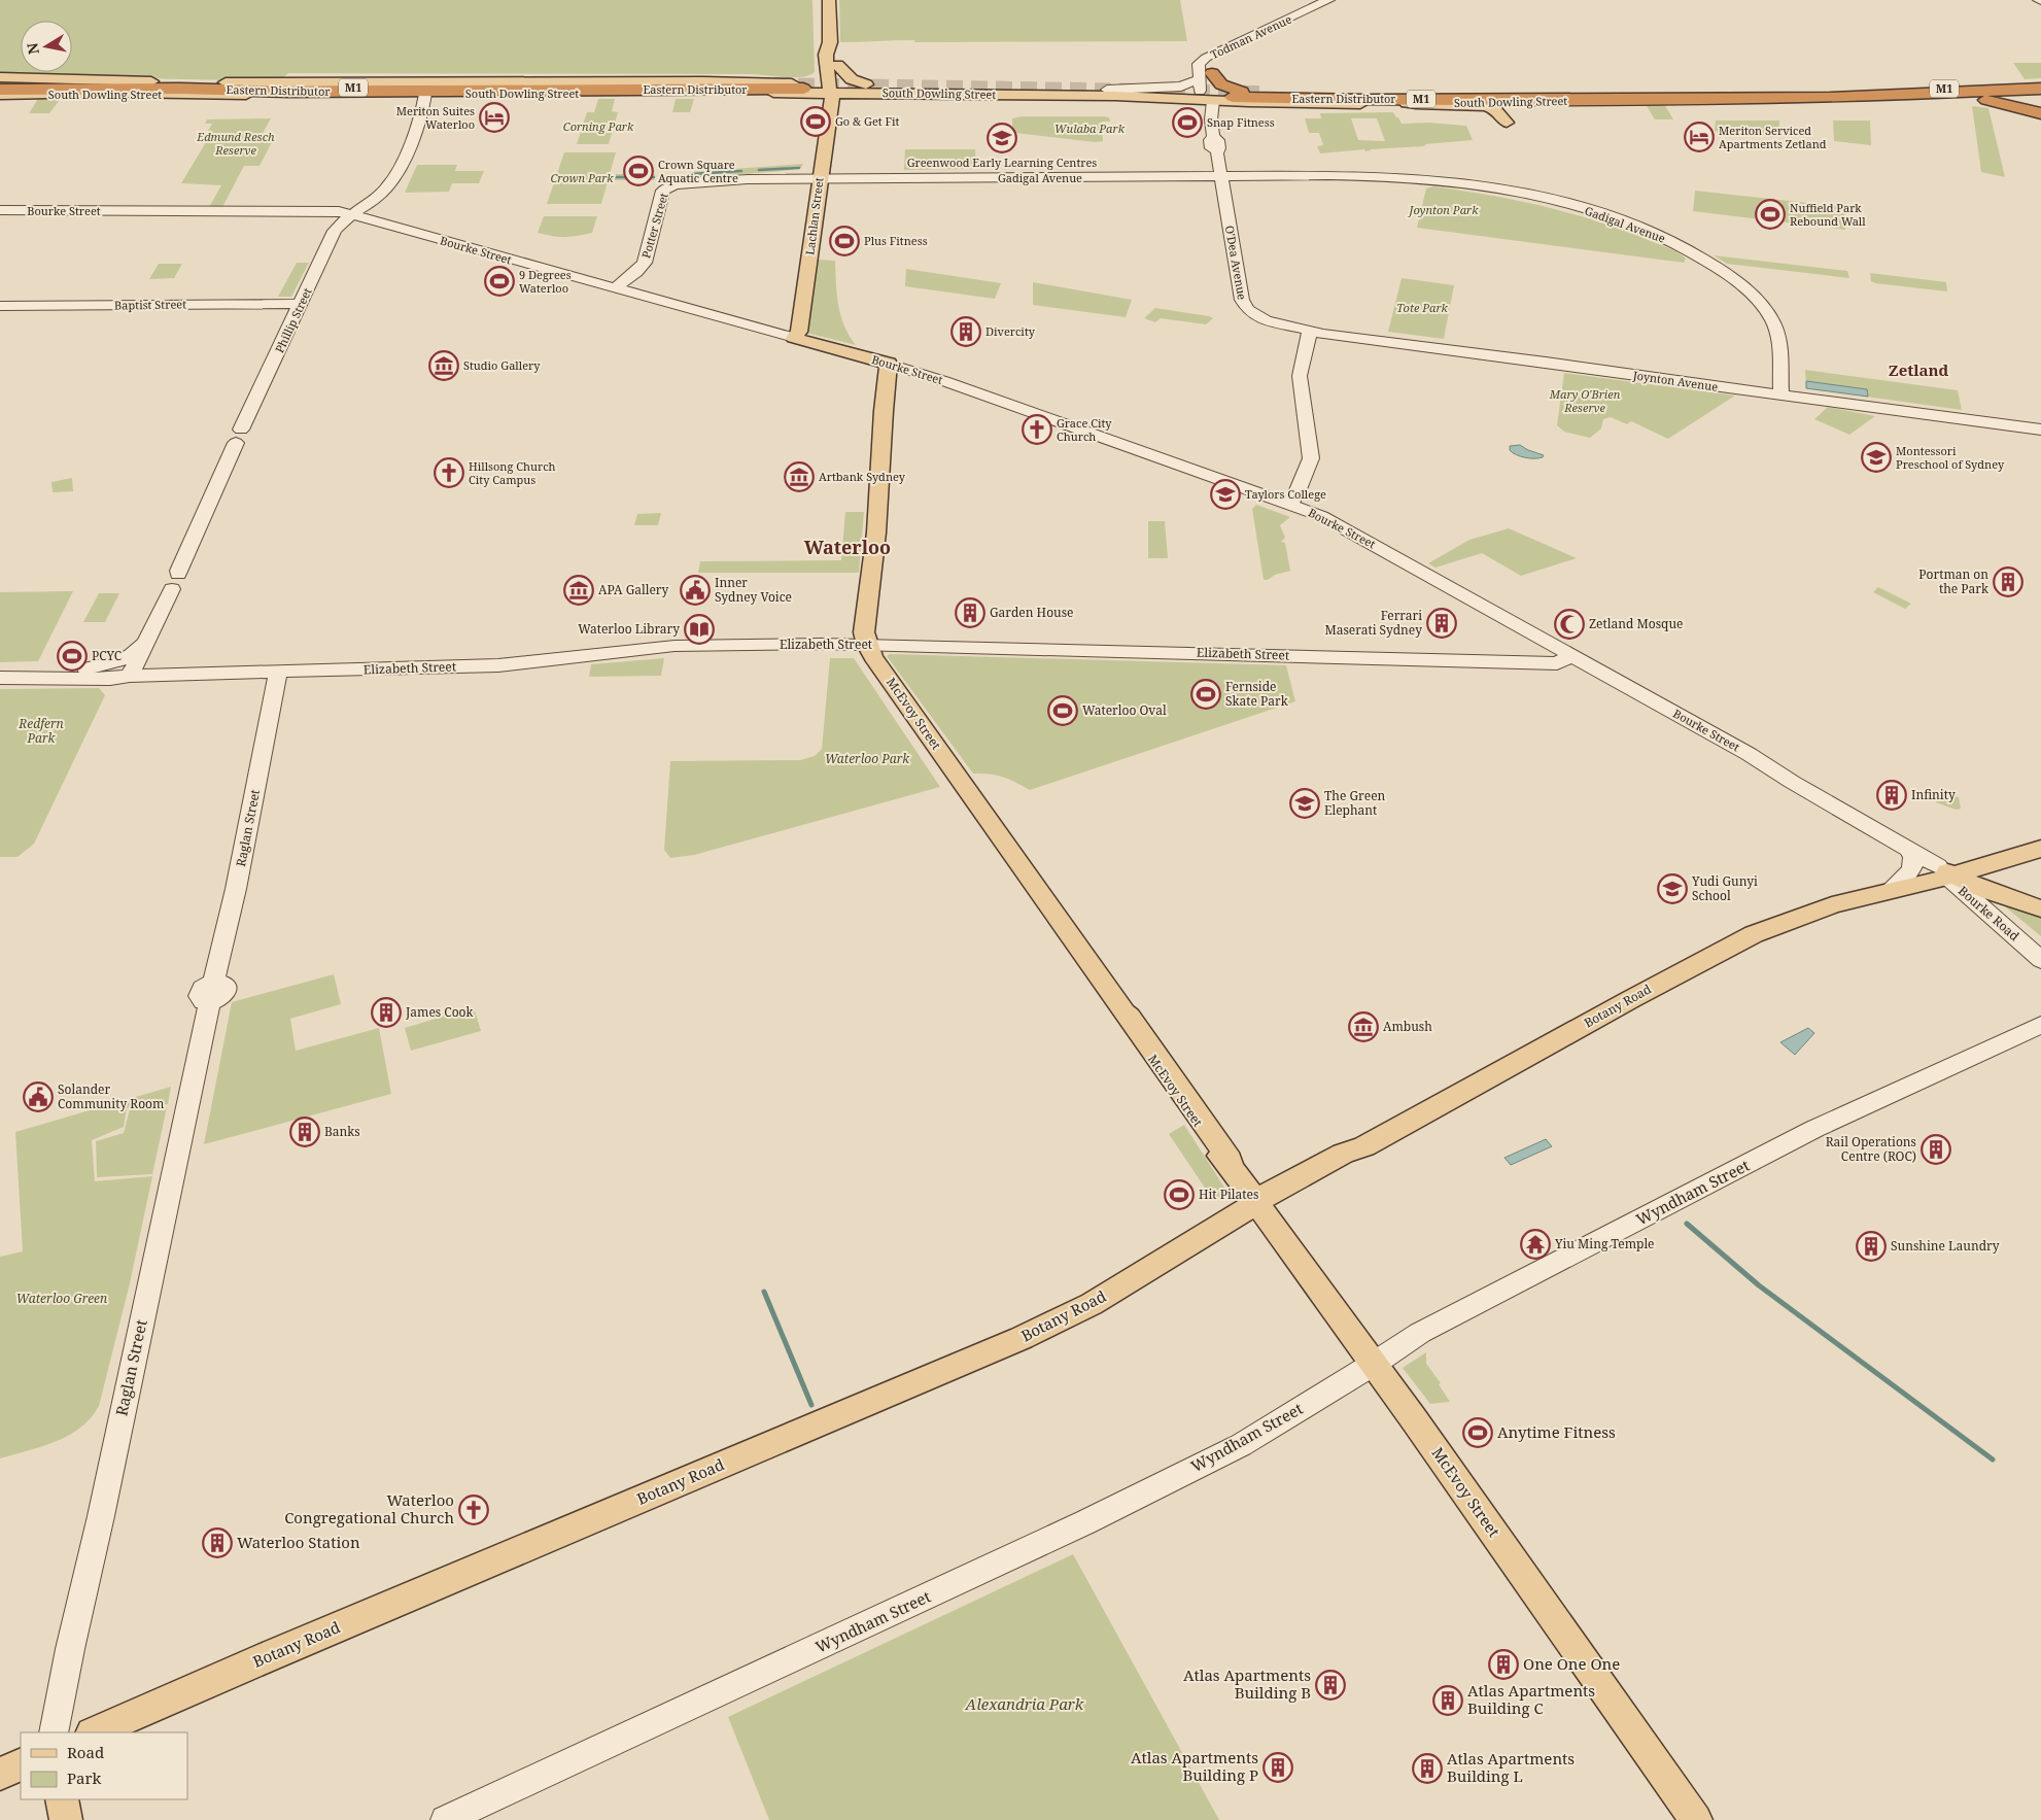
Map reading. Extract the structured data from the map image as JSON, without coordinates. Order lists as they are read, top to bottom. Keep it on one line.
{"streets":{"highway":["M1","Eastern Distributor","South Dowling Street"],"main road":["Todman Avenue","Gadigal Avenue","Bourke Street","Lachlan Street","Potter Street","O'Dea Avenue","Baptist Street","Phillip Street","Joynton Avenue","Elizabeth Street","McEvoy Street","Raglan Street","Bourke Road","Botany Road","Wyndham Street"]},"crossings":[["Todman Avenue","South Dowling Street"],["Todman Avenue","O'Dea Avenue"],["M1","Eastern Distributor"],["M1","South Dowling Street"],["Eastern Distributor","South Dowling Street"],["South Dowling Street","Lachlan Street"],["South Dowling Street","O'Dea Avenue"],["South Dowling Street","Phillip Street"],["Gadigal Avenue","Lachlan Street"],["Gadigal Avenue","Potter Street"],["Gadigal Avenue","O'Dea Avenue"],["Gadigal Avenue","Joynton Avenue"],["Bourke Street","Lachlan Street"],["Bourke Street","Potter Street"],["Bourke Street","Phillip Street"],["Bourke Street","Elizabeth Street"],["Bourke Street","McEvoy Street"],["Bourke Street","Bourke Road"],["Bourke Street","Botany Road"],["O'Dea Avenue","Joynton Avenue"],["Baptist Street","Phillip Street"],["Phillip Street","Elizabeth Street"],["Elizabeth Street","McEvoy Street"],["Elizabeth Street","Raglan Street"],["McEvoy Street","Botany Road"],["McEvoy Street","Wyndham Street"],["Bourke Road","Botany Road"]],"districts":["Zetland","Waterloo"],"parks":["Corning Park","Wulaba Park","Edmund Resch Reserve","Crown Park","Joynton Park","Tote Park","Mary O'Brien Reserve","Redfern Park","Waterloo Park","Waterloo Green","Alexandria Park"],"places":{"hotel":["Meriton Suites Waterloo","Meriton Serviced Apartments Zetland"],"sports":["Go & Get Fit","Snap Fitness","Crown Square Aquatic Centre","Nuffield Park Rebound Wall","Plus Fitness","9 Degrees Waterloo","PCYC","Fernside Skate Park","Waterloo Oval","Hit Pilates","Anytime Fitness"],"school or university":["Greenwood Early Learning Centres","Montessori Preschool of Sydney","Taylors College","The Green Elephant","Yudi Gunyi School"],"building":["Divercity","Portman on the Park","Garden House","Ferrari Maserati Sydney","Infinity","James Cook","Banks","Rail Operations Centre (ROC)","Sunshine Laundry","Waterloo Station","One One One","Atlas Apartments Building B","Atlas Apartments Building C","Atlas Apartments Building P","Atlas Apartments Building L"],"museum":["Studio Gallery","Artbank Sydney","APA Gallery","Ambush"],"church":["Grace City Church","Hillsong Church City Campus","Waterloo Congregational Church"],"public building":["Inner Sydney Voice","Solander Community Room"],"mosque":["Zetland Mosque"],"library":["Waterloo Library"],"temple":["Yiu Ming Temple"]},"legend":["Road","Park"],"north":"left"}
